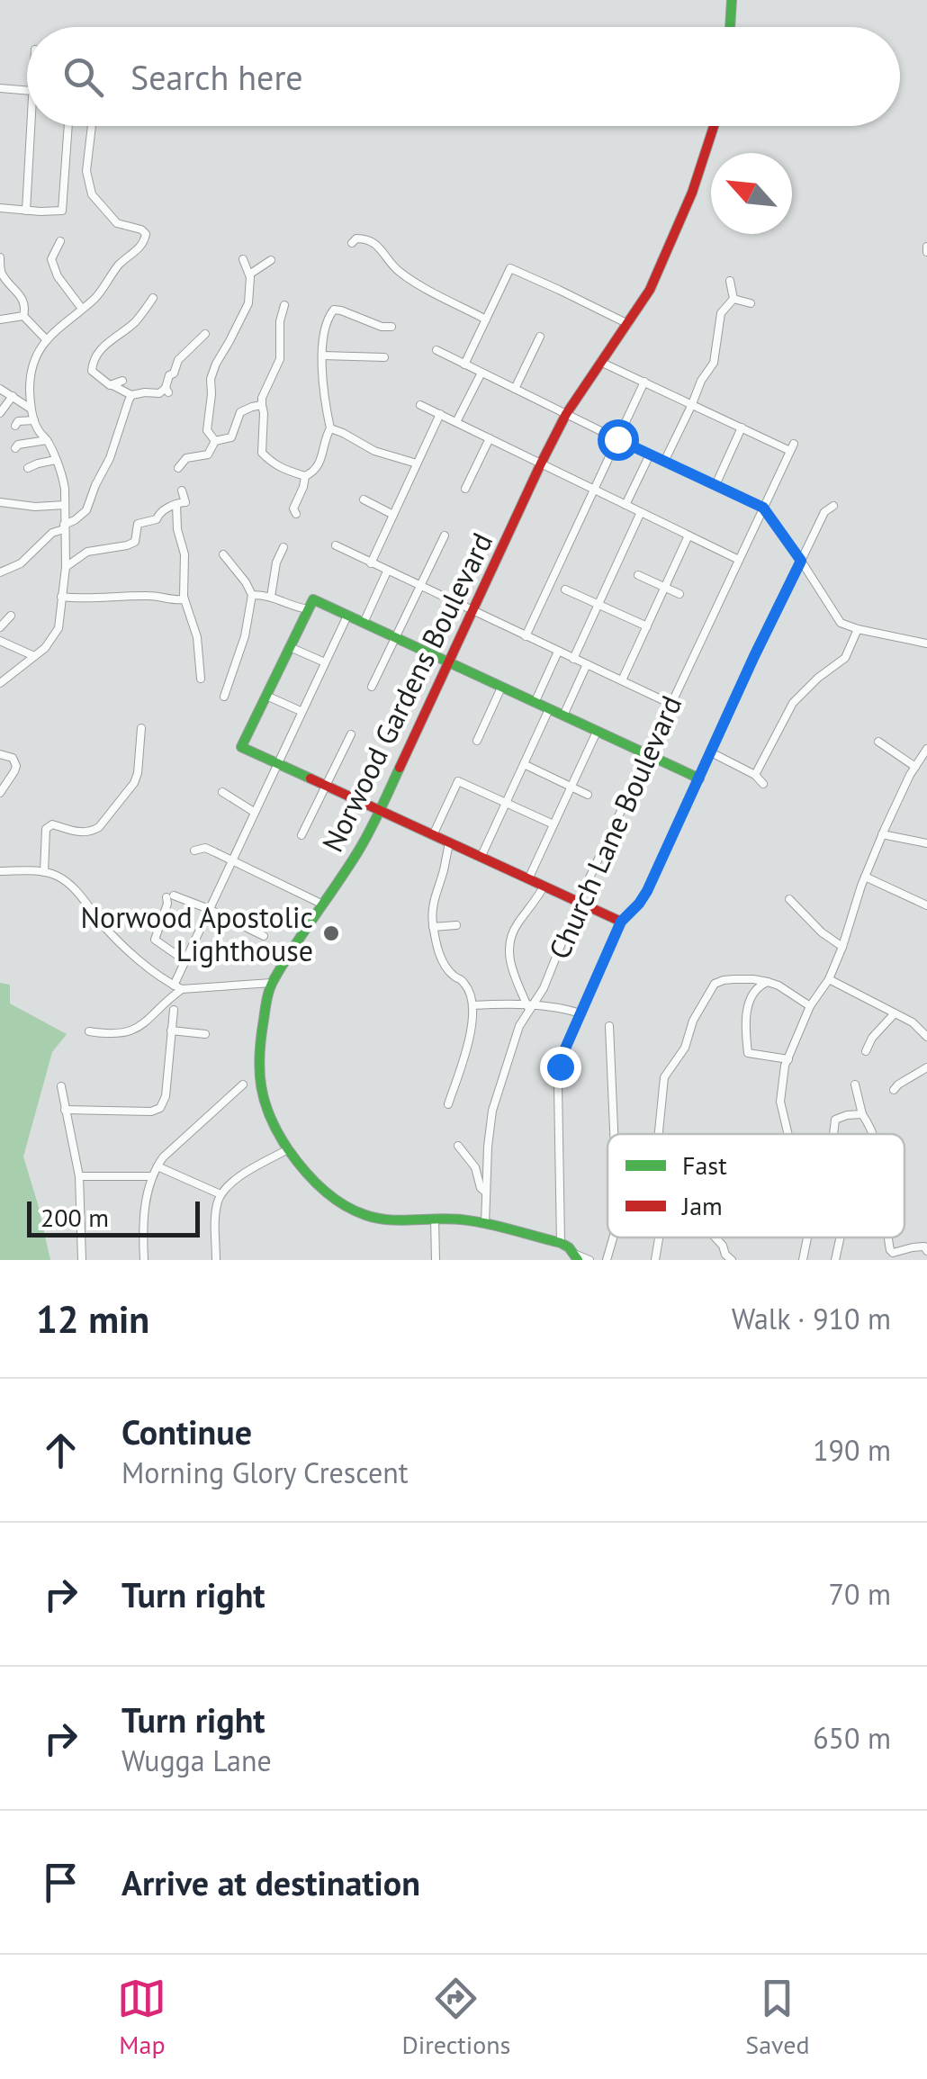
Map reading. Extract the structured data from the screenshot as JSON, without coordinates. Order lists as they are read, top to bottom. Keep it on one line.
{"streets":{"street":["Norwood Gardens Boulevard","Church Lane Boulevard"]},"crossings":[["Norwood Gardens Boulevard","Church Lane Boulevard"]],"places":["Norwood Apostolic Lighthouse"],"legend":["Fast","Jam"],"scale_bar":"200 m","north":"top left","page":{"search":"Search here","scale":"200 m","heading":["12 min","Walk · 910 m"],"list":[["Continue","Morning Glory Crescent","190 m"],["Turn right","70 m"],["Turn right","Wugga Lane","650 m"],"Arrive at destination"],"nav":["Map","Directions","Saved"]}}
